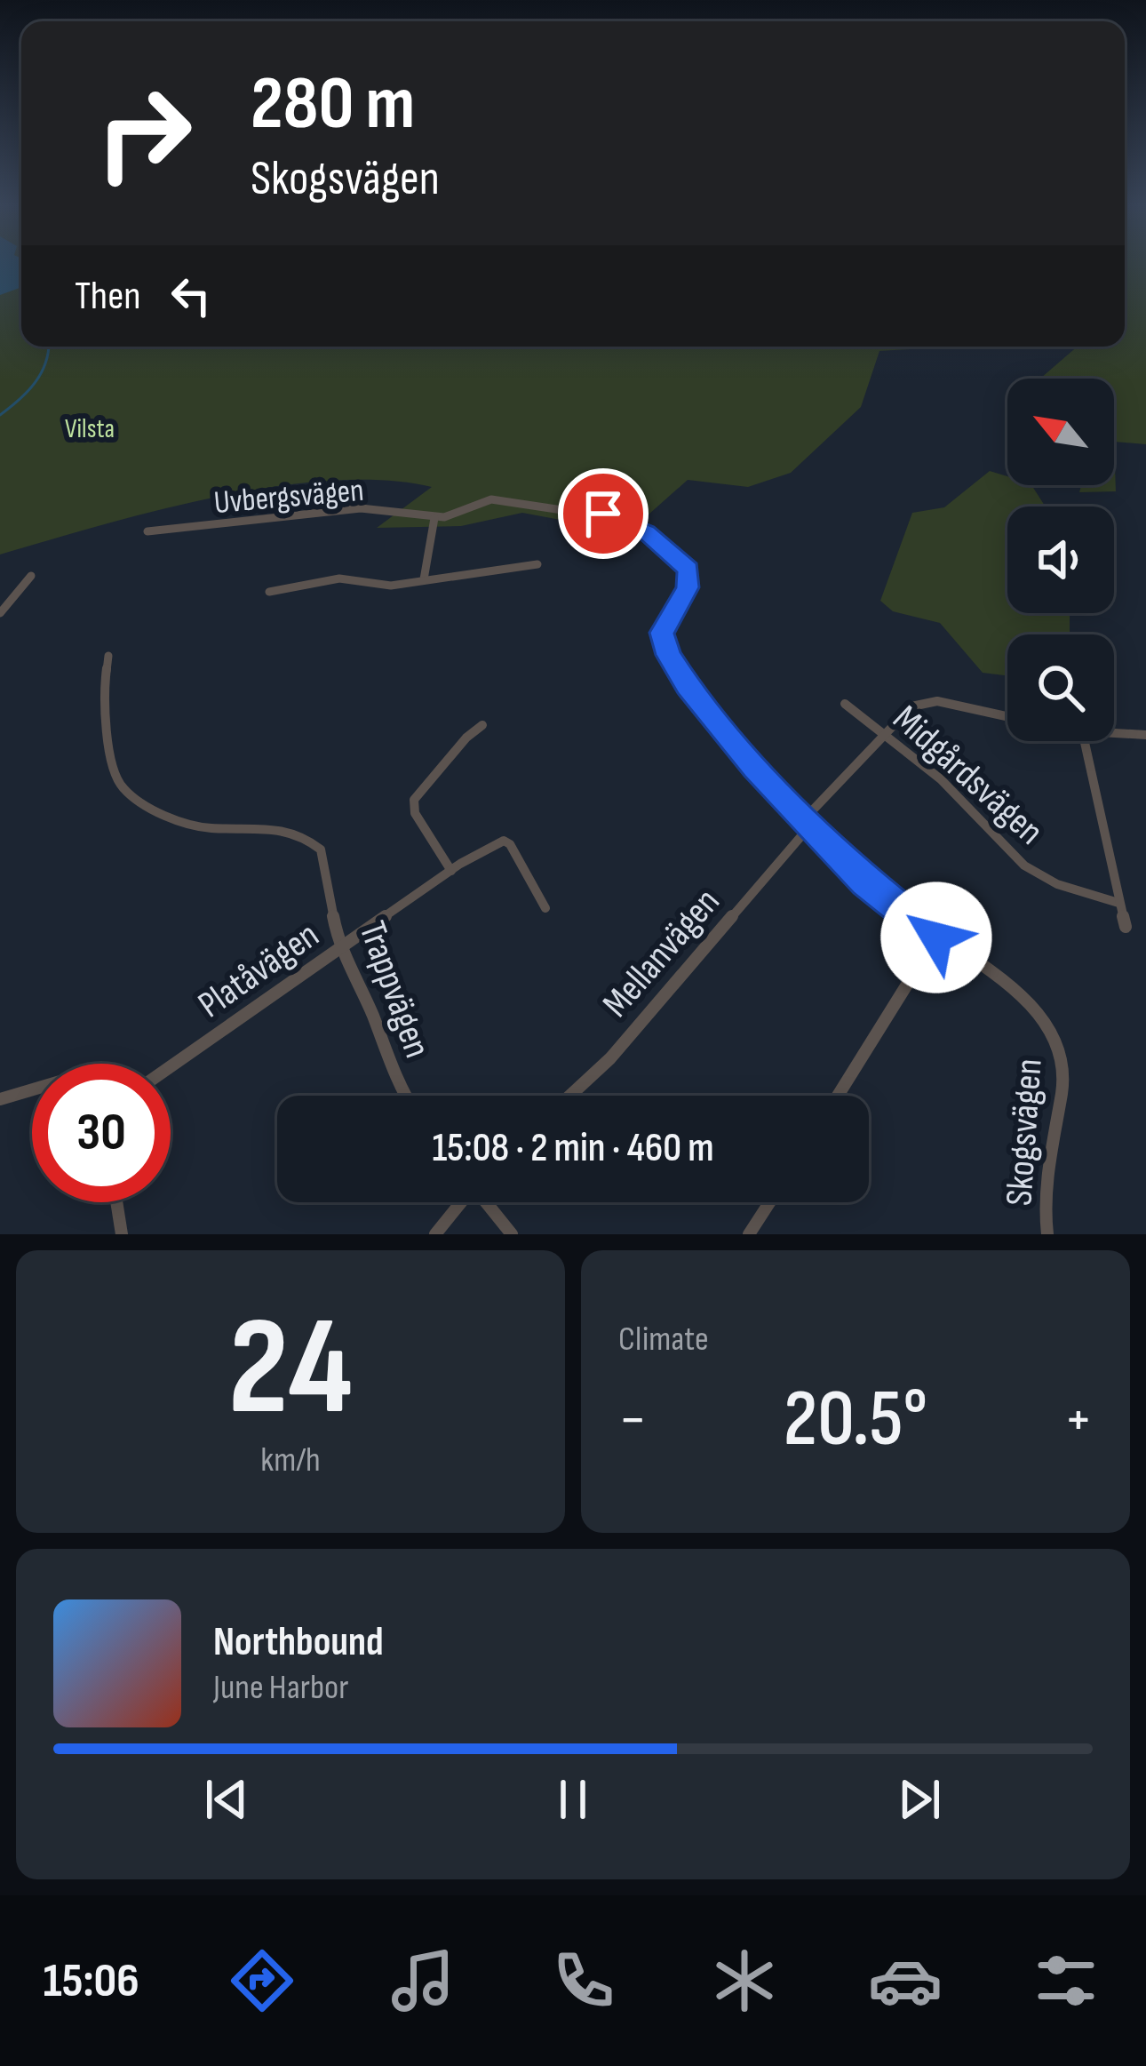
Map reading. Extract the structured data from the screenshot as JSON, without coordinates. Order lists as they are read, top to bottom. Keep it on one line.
{"streets":{"street":["Uvbergsvägen","Midgårdsvägen","Mellanvägen","Platåvägen","Trappvägen","Skogsvägen"]},"crossings":[["Uvbergsvägen","Skogsvägen"],["Midgårdsvägen","Mellanvägen"],["Mellanvägen","Skogsvägen"],["Platåvägen","Trappvägen"]],"parks":["Vilsta"],"north":"top left","page":{"turn":["280 m","Skogsvägen"],"then":"Then","limit":"30","trip":"15:08 · 2 min · 460 m","tile":[["24","km/h"],"Climate"],"heat":["−","20.5°","+"],"song":["Northbound","June Harbor"],"tabs":"15:06"}}
